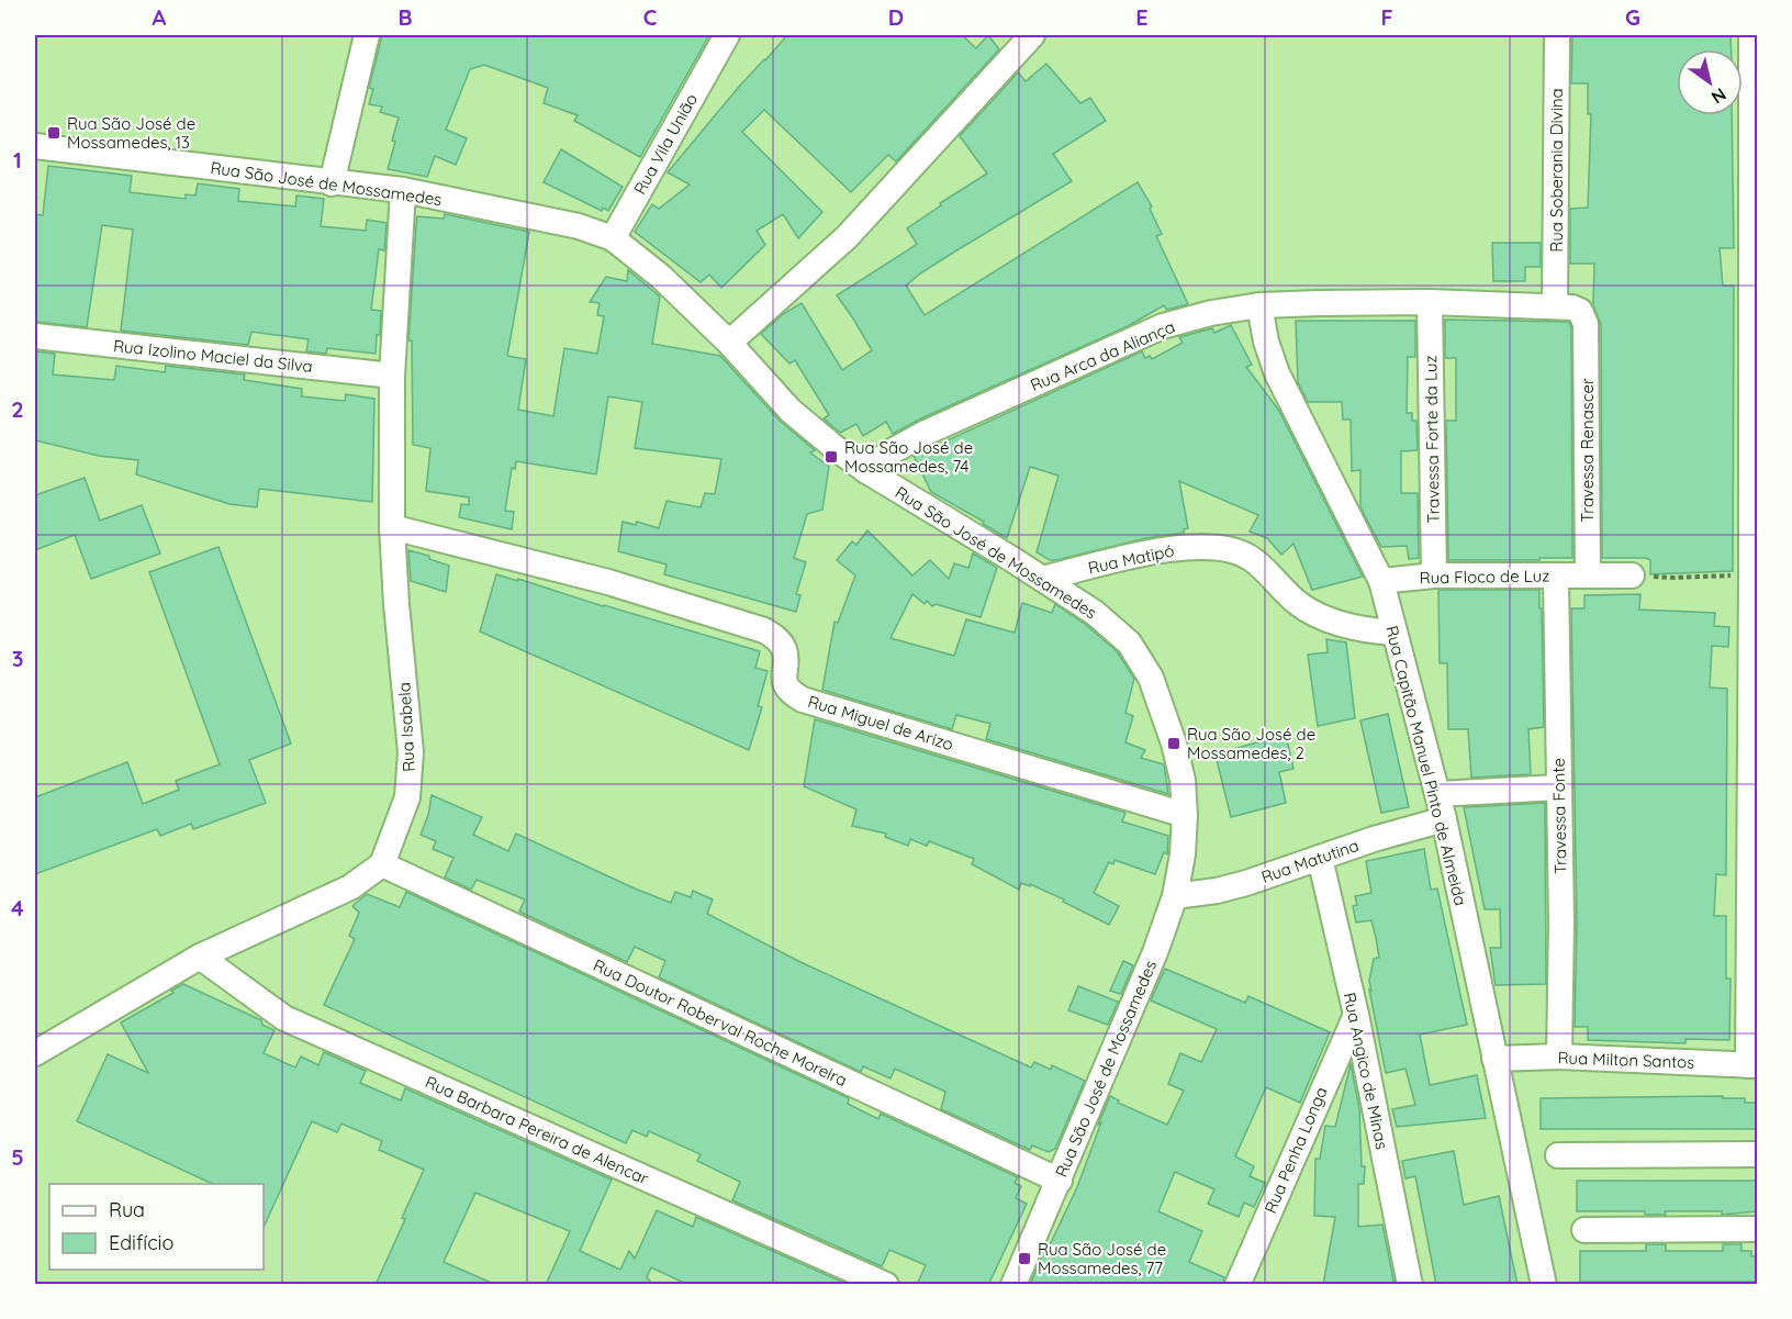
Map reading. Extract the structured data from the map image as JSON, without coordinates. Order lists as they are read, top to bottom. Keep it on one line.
{"streets":{"street":["Rua Vila União","Rua Soberania Divina","Rua São José de Mossamedes","Rua Izolino Maciel da Silva","Rua Arca da Aliança","Travessa Forte da Luz","Travessa Renascer","Rua Matipó","Rua Floco de Luz","Rua Miguel de Arizo","Rua Isabela","Rua Capitão Manuel Pinto de Almeida","Travessa Fonte","Rua Matutina","Rua Doutor Roberval Roche Moreira","Rua Milton Santos","Rua Angico de Minas","Rua Barbara Pereira de Alencar","Rua Penha Longa"]},"crossings":[["Rua Vila União","Rua São José de Mossamedes"],["Rua Soberania Divina","Rua Arca da Aliança"],["Rua Soberania Divina","Travessa Renascer"],["Rua São José de Mossamedes","Rua Arca da Aliança"],["Rua São José de Mossamedes","Rua Matipó"],["Rua São José de Mossamedes","Rua Miguel de Arizo"],["Rua São José de Mossamedes","Rua Isabela"],["Rua São José de Mossamedes","Rua Matutina"],["Rua São José de Mossamedes","Rua Doutor Roberval Roche Moreira"],["Rua Izolino Maciel da Silva","Rua Isabela"],["Rua Arca da Aliança","Travessa Forte da Luz"],["Rua Arca da Aliança","Travessa Renascer"],["Rua Arca da Aliança","Rua Capitão Manuel Pinto de Almeida"],["Travessa Forte da Luz","Rua Floco de Luz"],["Travessa Renascer","Rua Floco de Luz"],["Rua Matipó","Rua Capitão Manuel Pinto de Almeida"],["Rua Floco de Luz","Rua Capitão Manuel Pinto de Almeida"],["Rua Floco de Luz","Travessa Fonte"],["Rua Miguel de Arizo","Rua Isabela"],["Rua Isabela","Rua Doutor Roberval Roche Moreira"],["Rua Capitão Manuel Pinto de Almeida","Rua Matutina"],["Rua Capitão Manuel Pinto de Almeida","Rua Milton Santos"],["Travessa Fonte","Rua Milton Santos"],["Rua Matutina","Rua Angico de Minas"],["Rua Angico de Minas","Rua Penha Longa"]],"places":{"transit":["Rua São José de Mossamedes, 13","Rua São José de Mossamedes, 74","Rua São José de Mossamedes, 2","Rua São José de Mossamedes, 77"]},"legend":["Rua","Edifício"],"north":"bottom right","grid":{"columns":["A","B","C","D","E","F","G"],"rows":["1","2","3","4","5"]}}
